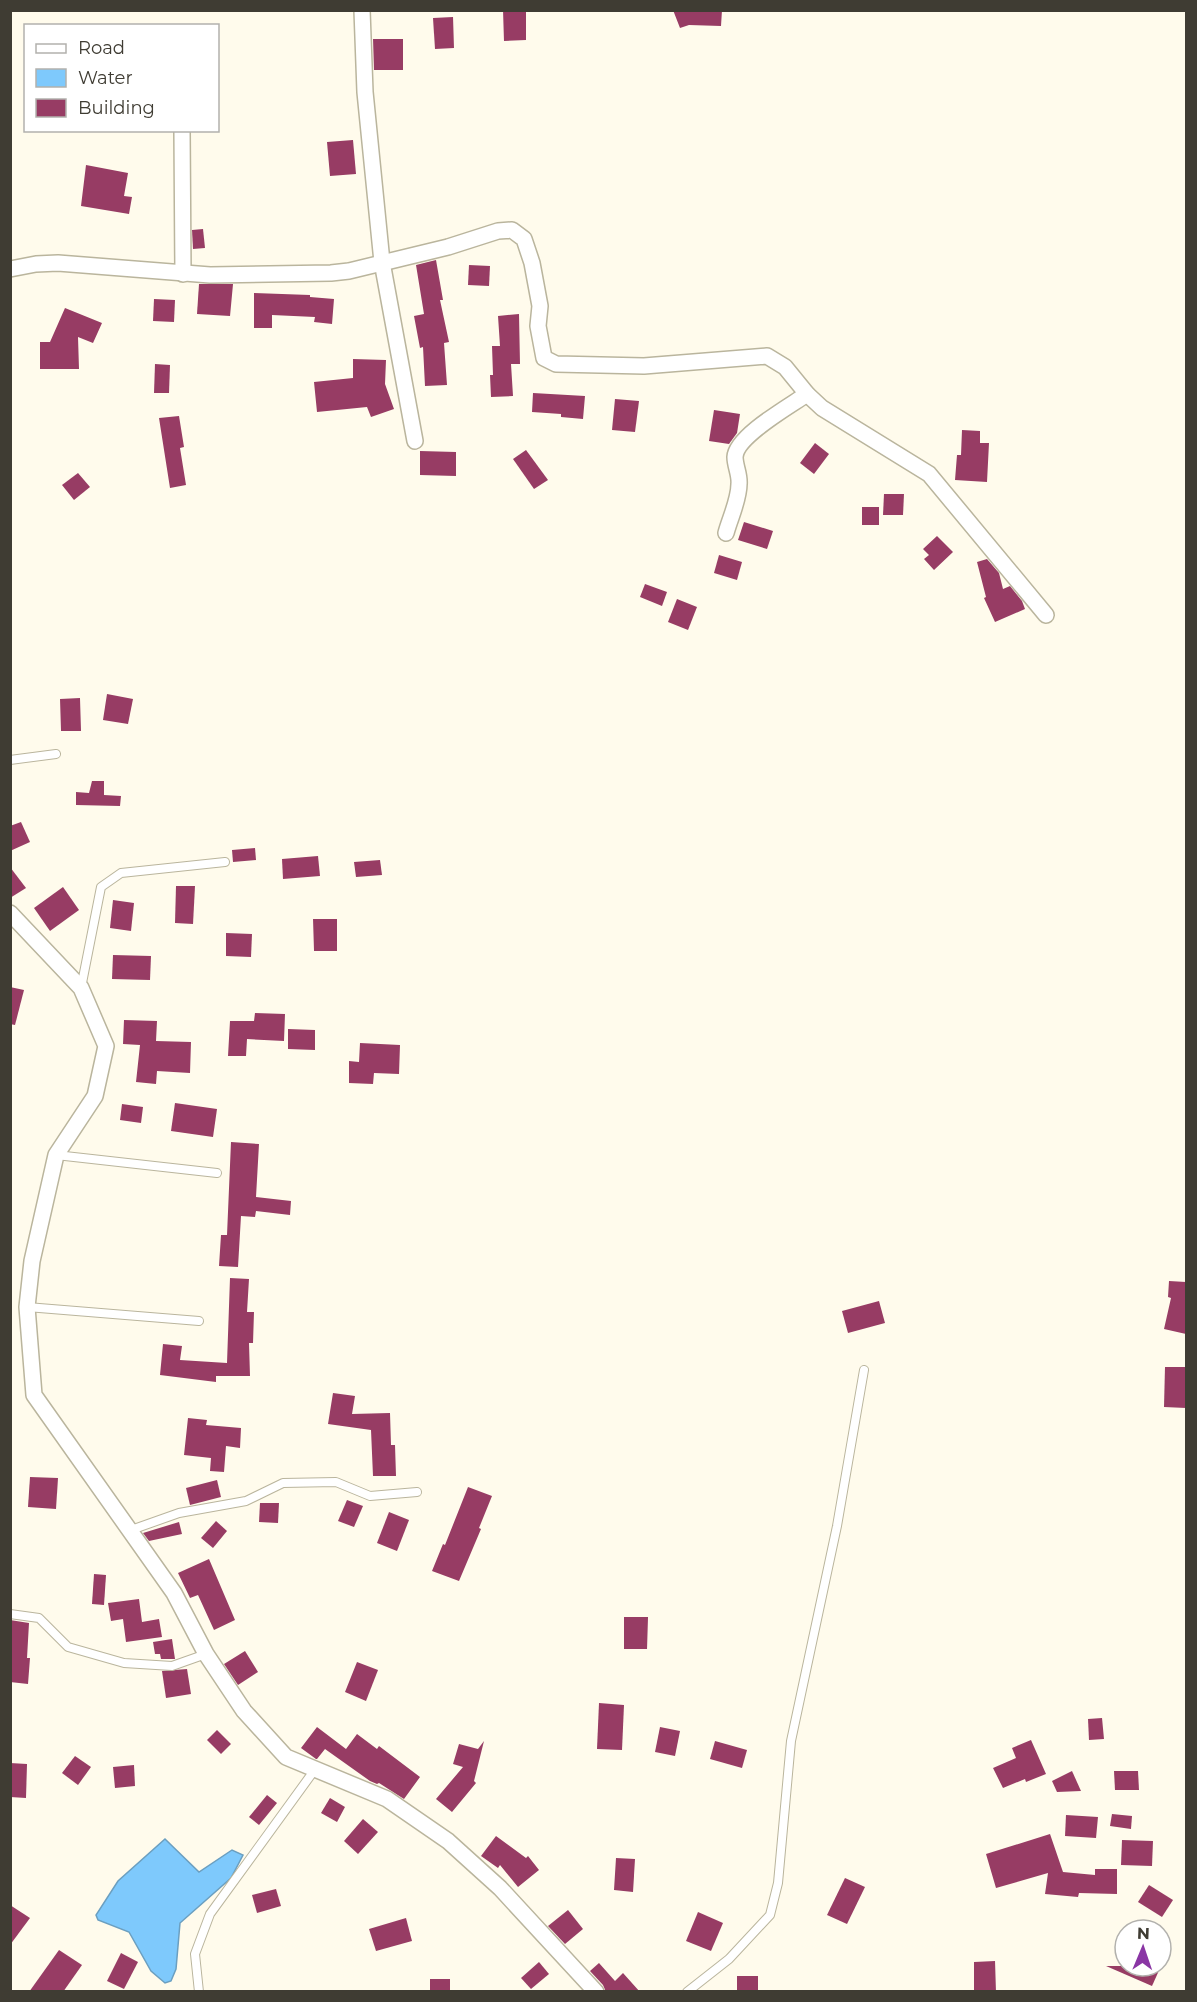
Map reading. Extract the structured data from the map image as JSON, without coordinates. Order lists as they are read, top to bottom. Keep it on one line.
{"legend":["Road","Water","Building"],"north":"top"}
